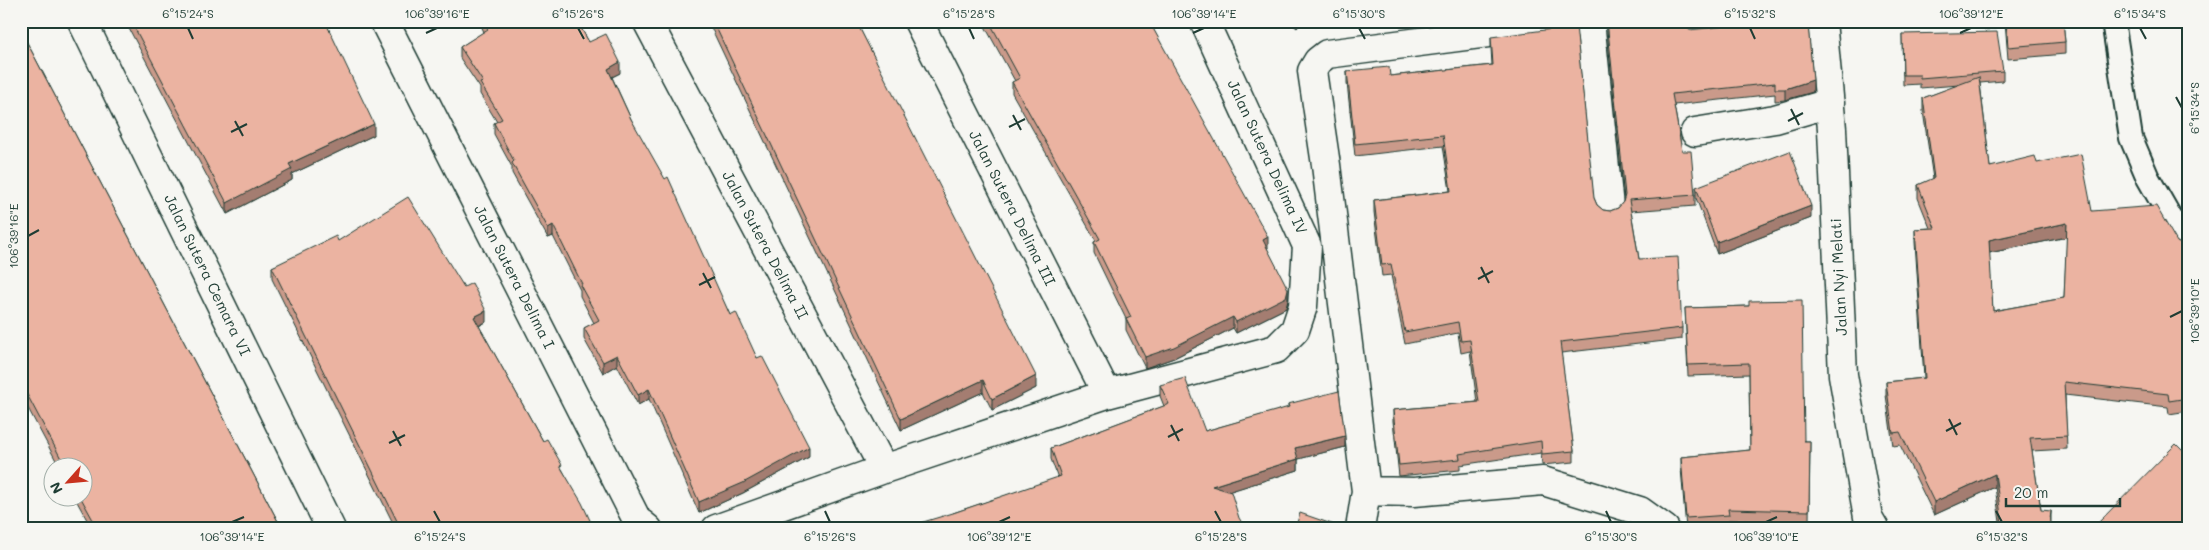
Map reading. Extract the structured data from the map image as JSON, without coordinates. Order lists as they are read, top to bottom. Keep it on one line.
{"streets":{"street":["Jalan Sutera Delima IV","Jalan Sutera Delima III","Jalan Sutera Delima II","Jalan Sutera Cemara VI","Jalan Sutera Delima I","Jalan Nyi Melati"]},"crossings":[["Jalan Sutera Delima IV","Jalan Sutera Delima III"]],"scale_bar":"20 m","north":"bottom left","coordinates":["6°15'24\"S","106°39'16\"E","6°15'26\"S","6°15'28\"S","106°39'14\"E","6°15'30\"S","6°15'32\"S","106°39'12\"E","6°15'34\"S","106°39'10\"E"]}
